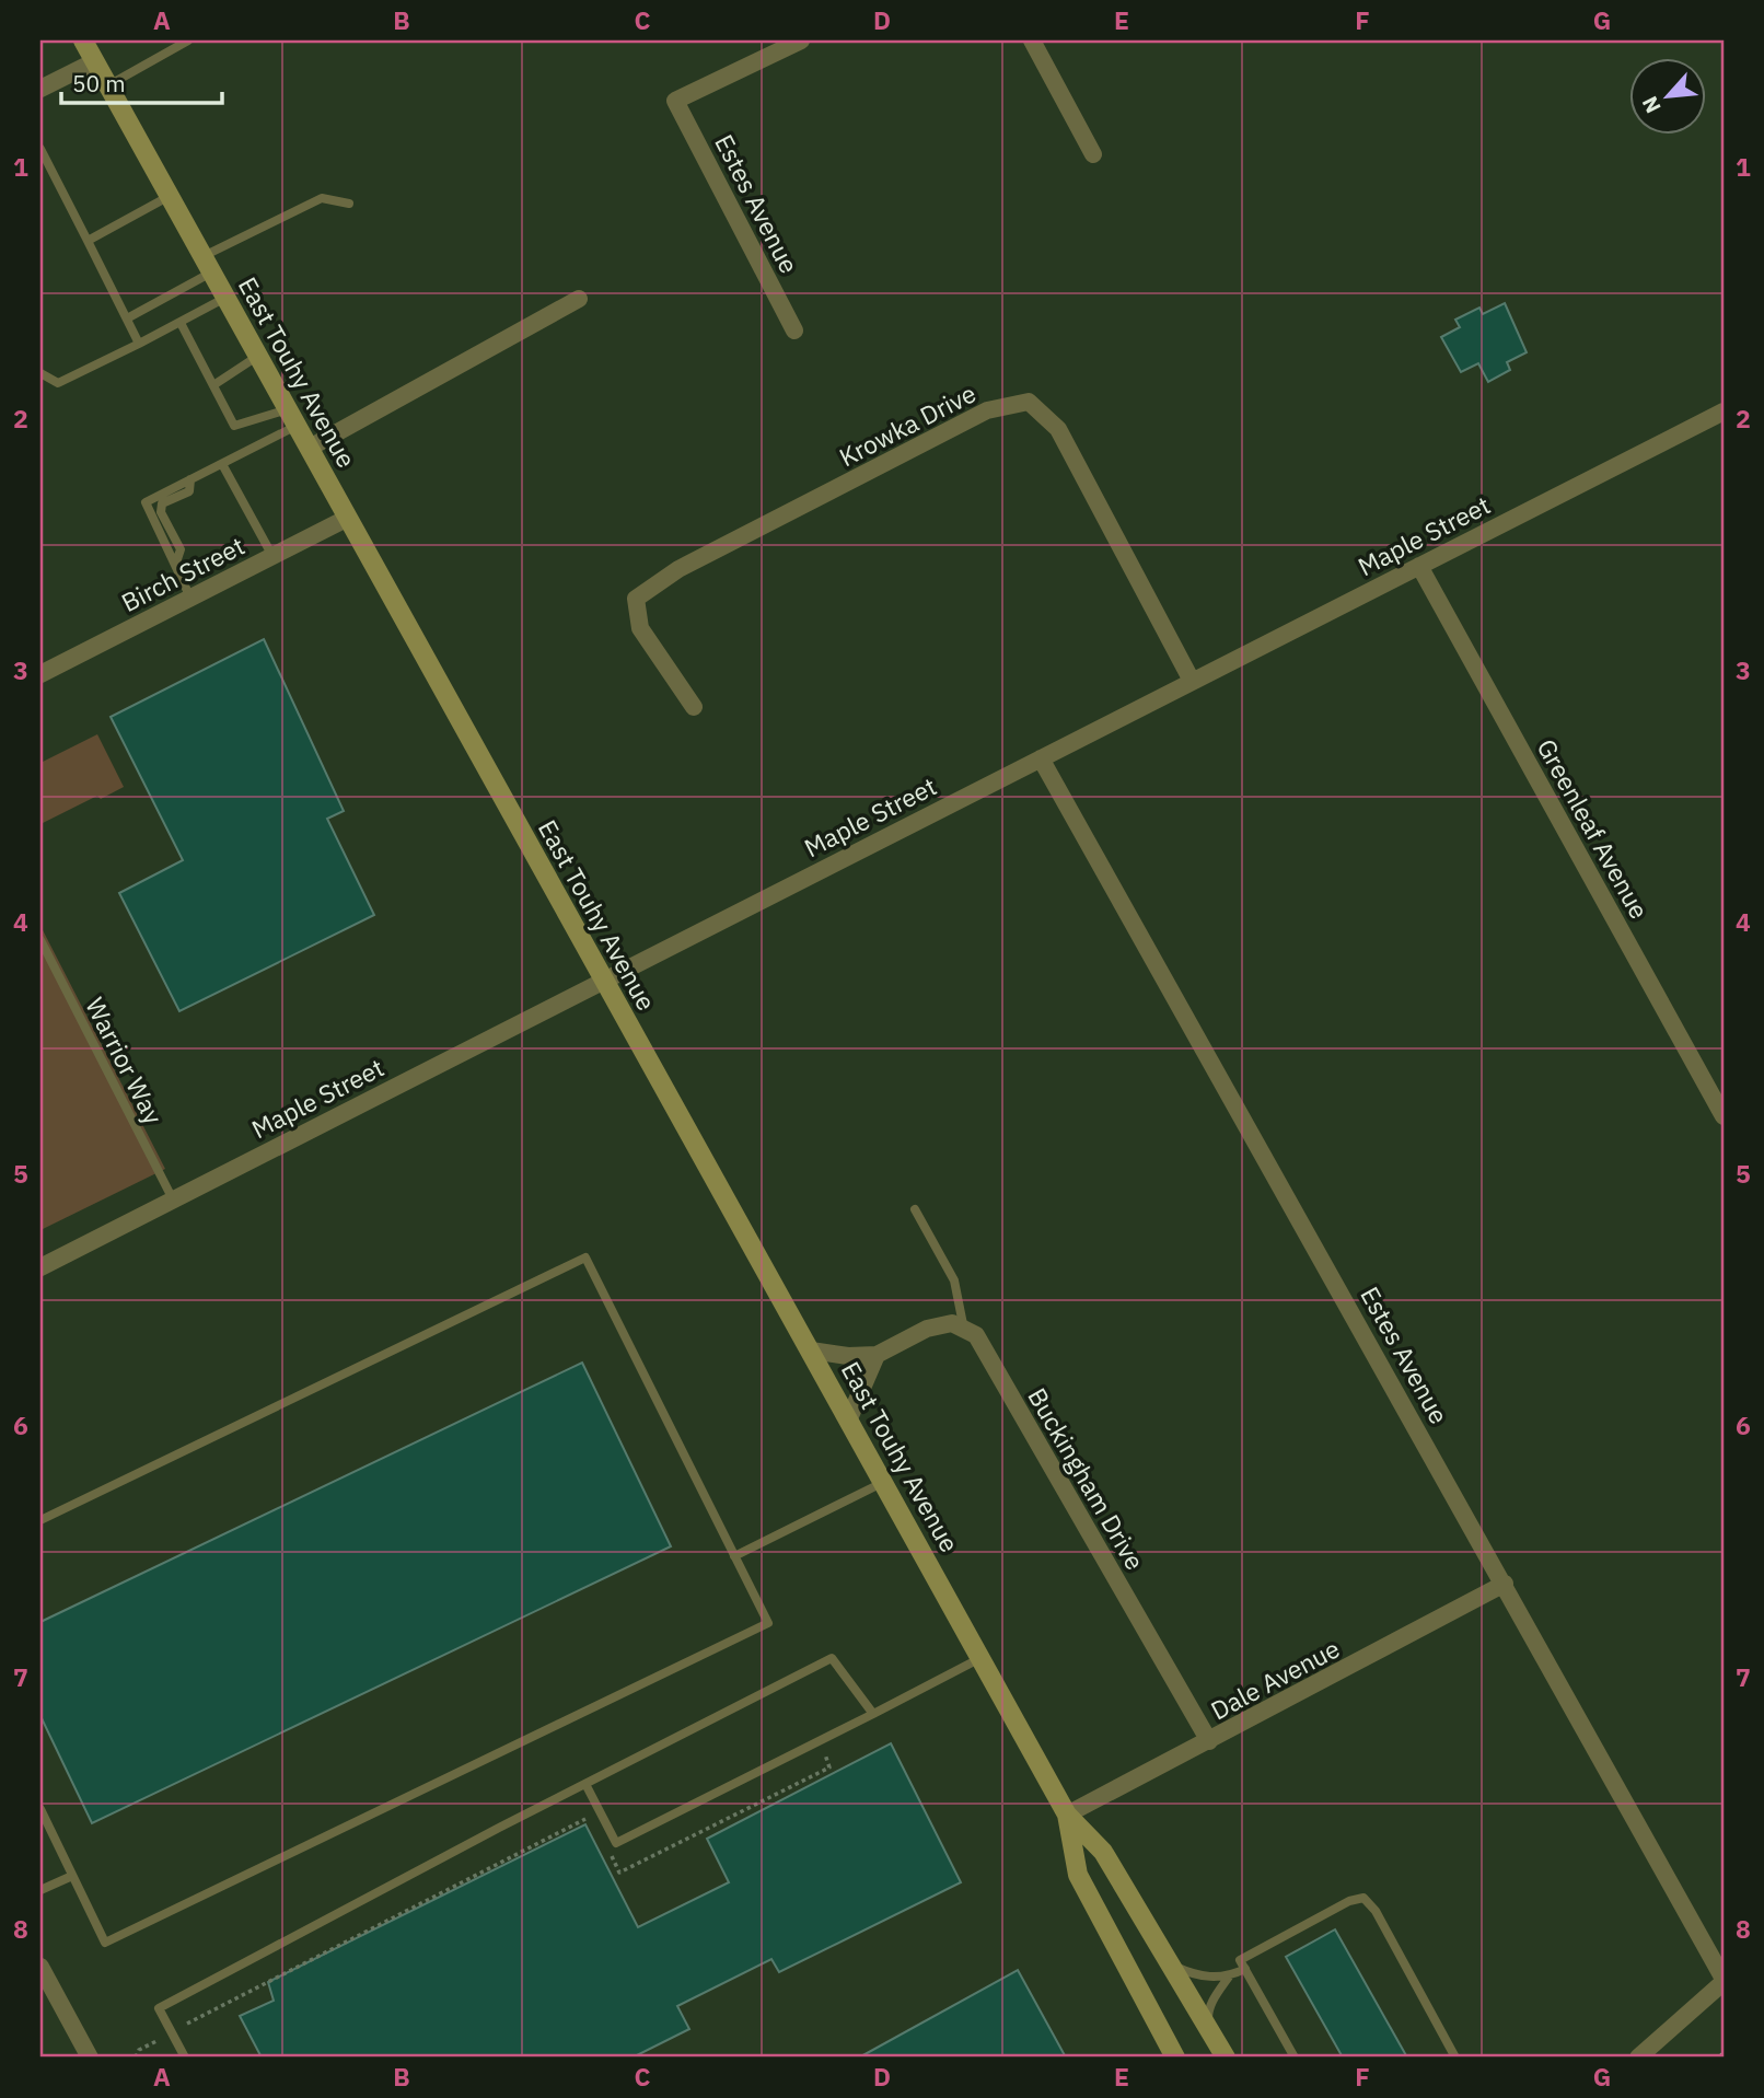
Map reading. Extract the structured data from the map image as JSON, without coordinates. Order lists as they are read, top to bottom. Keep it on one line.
{"streets":{"main road":["East Touhy Avenue"],"street":["Estes Avenue","Krowka Drive","Maple Street","Birch Street","Greenleaf Avenue","Buckingham Drive","Dale Avenue"],"lane":["Warrior Way"]},"crossings":[["Estes Avenue","Maple Street"],["Estes Avenue","Dale Avenue"],["East Touhy Avenue","Maple Street"],["East Touhy Avenue","Birch Street"],["East Touhy Avenue","Dale Avenue"],["Krowka Drive","Maple Street"],["Maple Street","Greenleaf Avenue"],["Maple Street","Warrior Way"],["Buckingham Drive","Dale Avenue"]],"scale_bar":"50 m","north":"bottom left","grid":{"columns":["A","B","C","D","E","F","G"],"rows":["1","2","3","4","5","6","7","8"]}}
